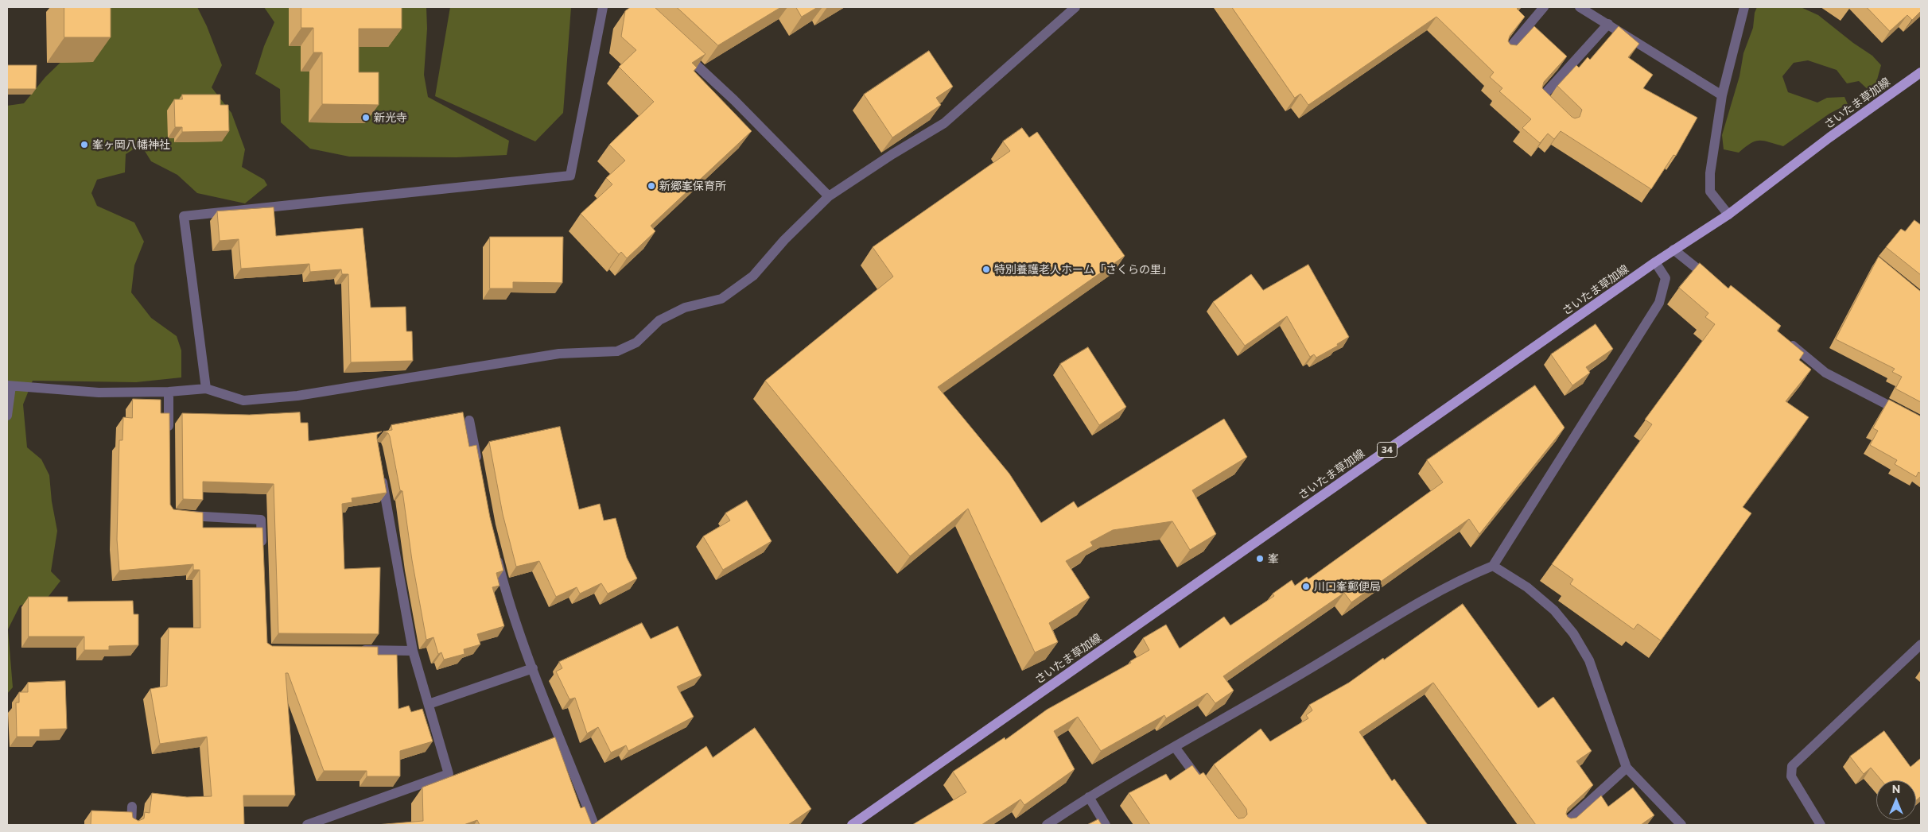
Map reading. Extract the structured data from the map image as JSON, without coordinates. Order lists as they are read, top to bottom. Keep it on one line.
{"streets":{"main road":["さいたま草加線","34"]},"places":["新光寺","峯ヶ岡八幡神社","新郷峯保育所","特別養護老人ホーム「さくらの里」","峯","川口峯郵便局"],"north":"top"}
